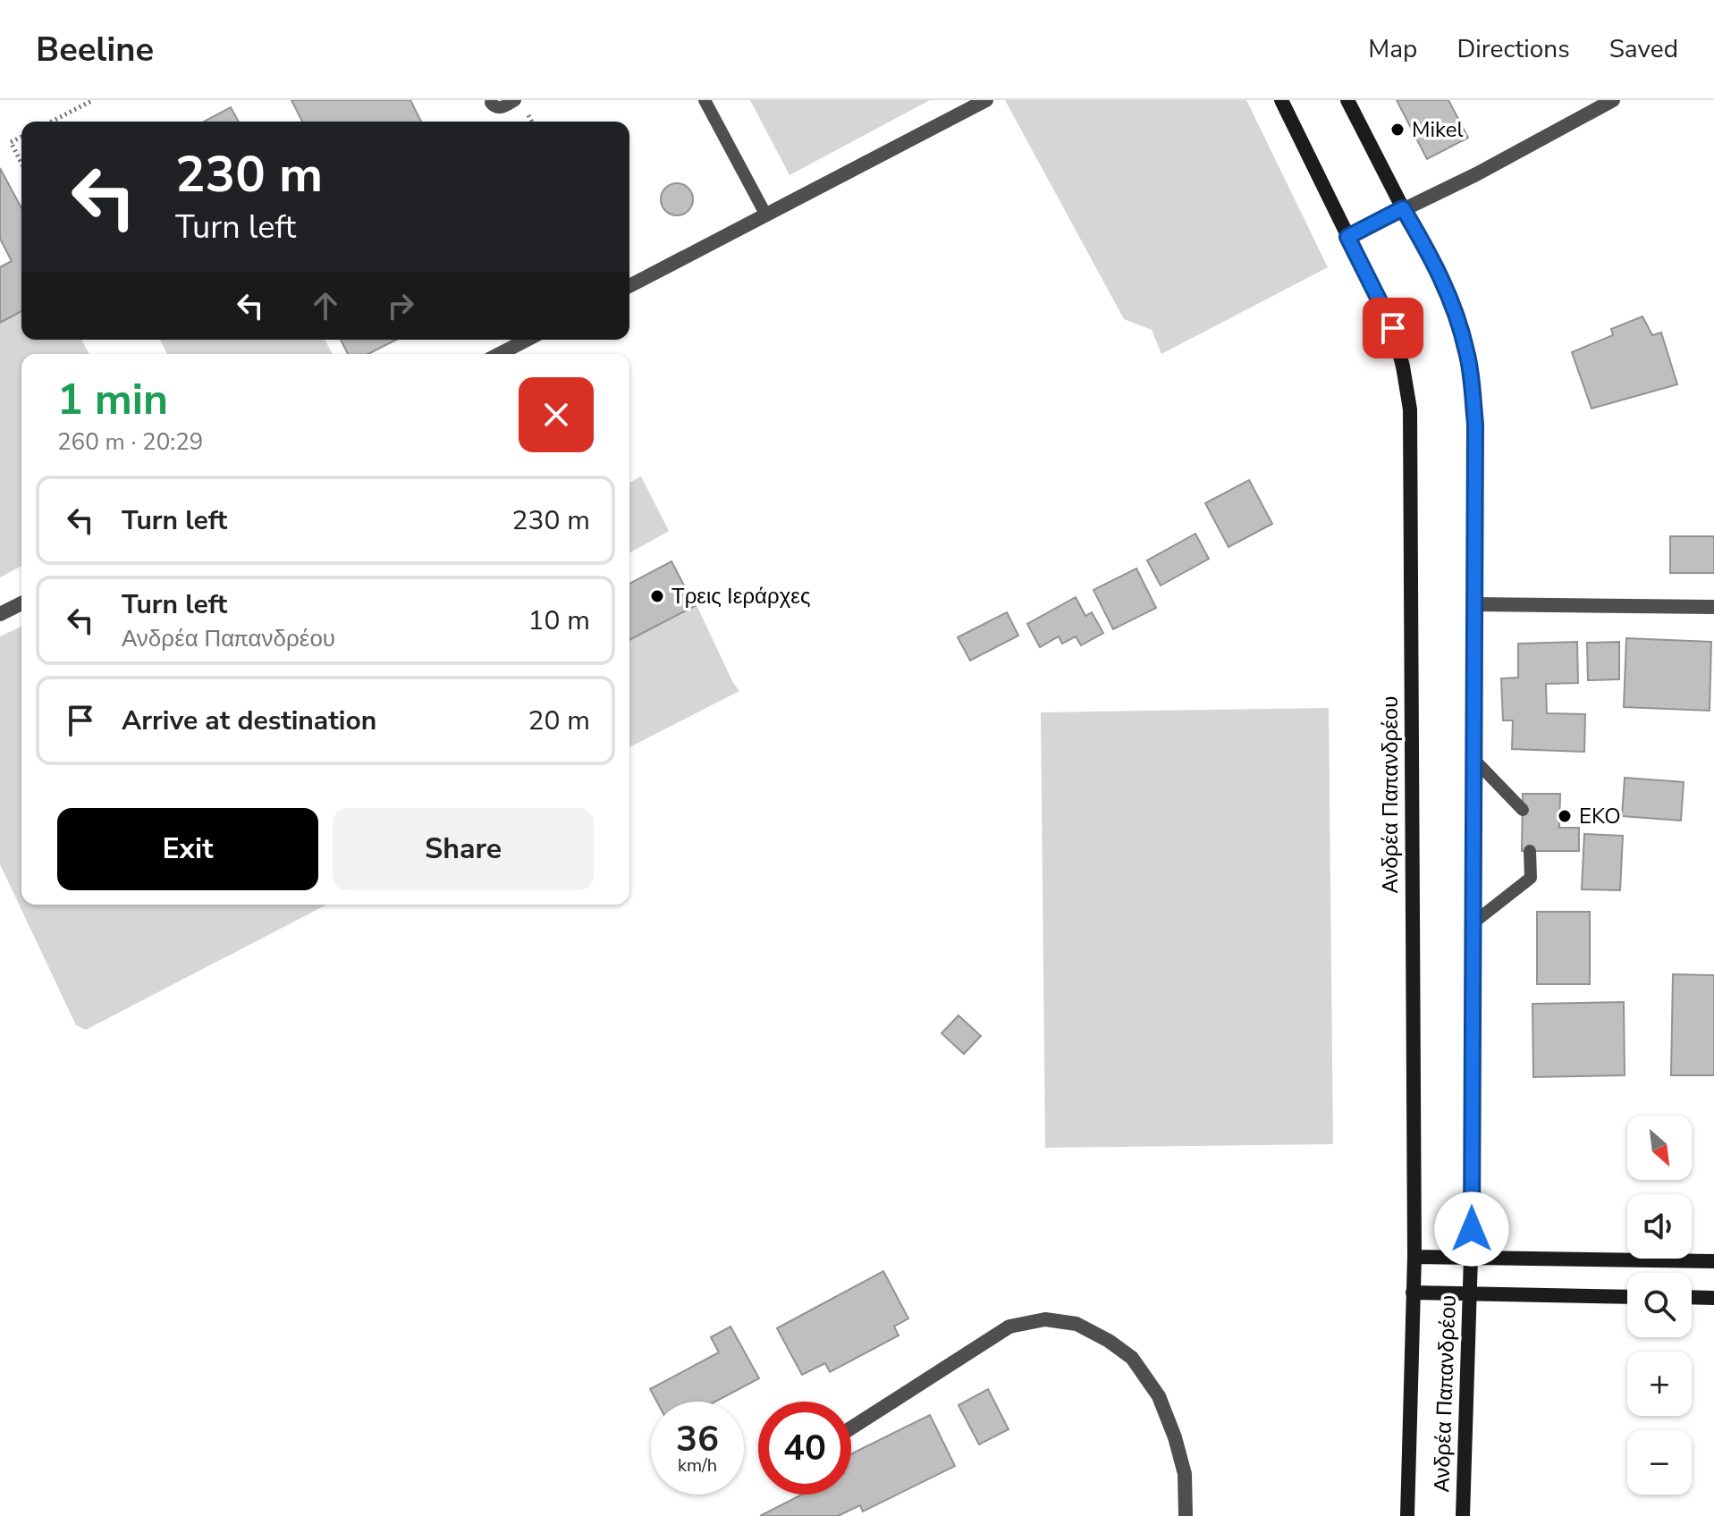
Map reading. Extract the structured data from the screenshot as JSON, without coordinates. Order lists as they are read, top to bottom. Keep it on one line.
{"streets":{"street":["Ανδρέα Παπανδρέου"]},"places":["Mikel","Τρεις Ιεράρχες","EKO"],"north":"bottom right","page":{"header":"Beeline","nav":["Map","Directions","Saved"],"turn":["230 m","Turn left"],"heading":["1 min","260 m · 20:29"],"list":[{"name":"Turn left","value":"230 m"},{"name":"Turn left","note":"Ανδρέα Παπανδρέου","value":"10 m"},{"name":"Arrive at destination","value":"20 m"}],"buttons":["Exit","Share"],"map_buttons":["+","−"],"speed":"36 km/h","limit":"40"}}
